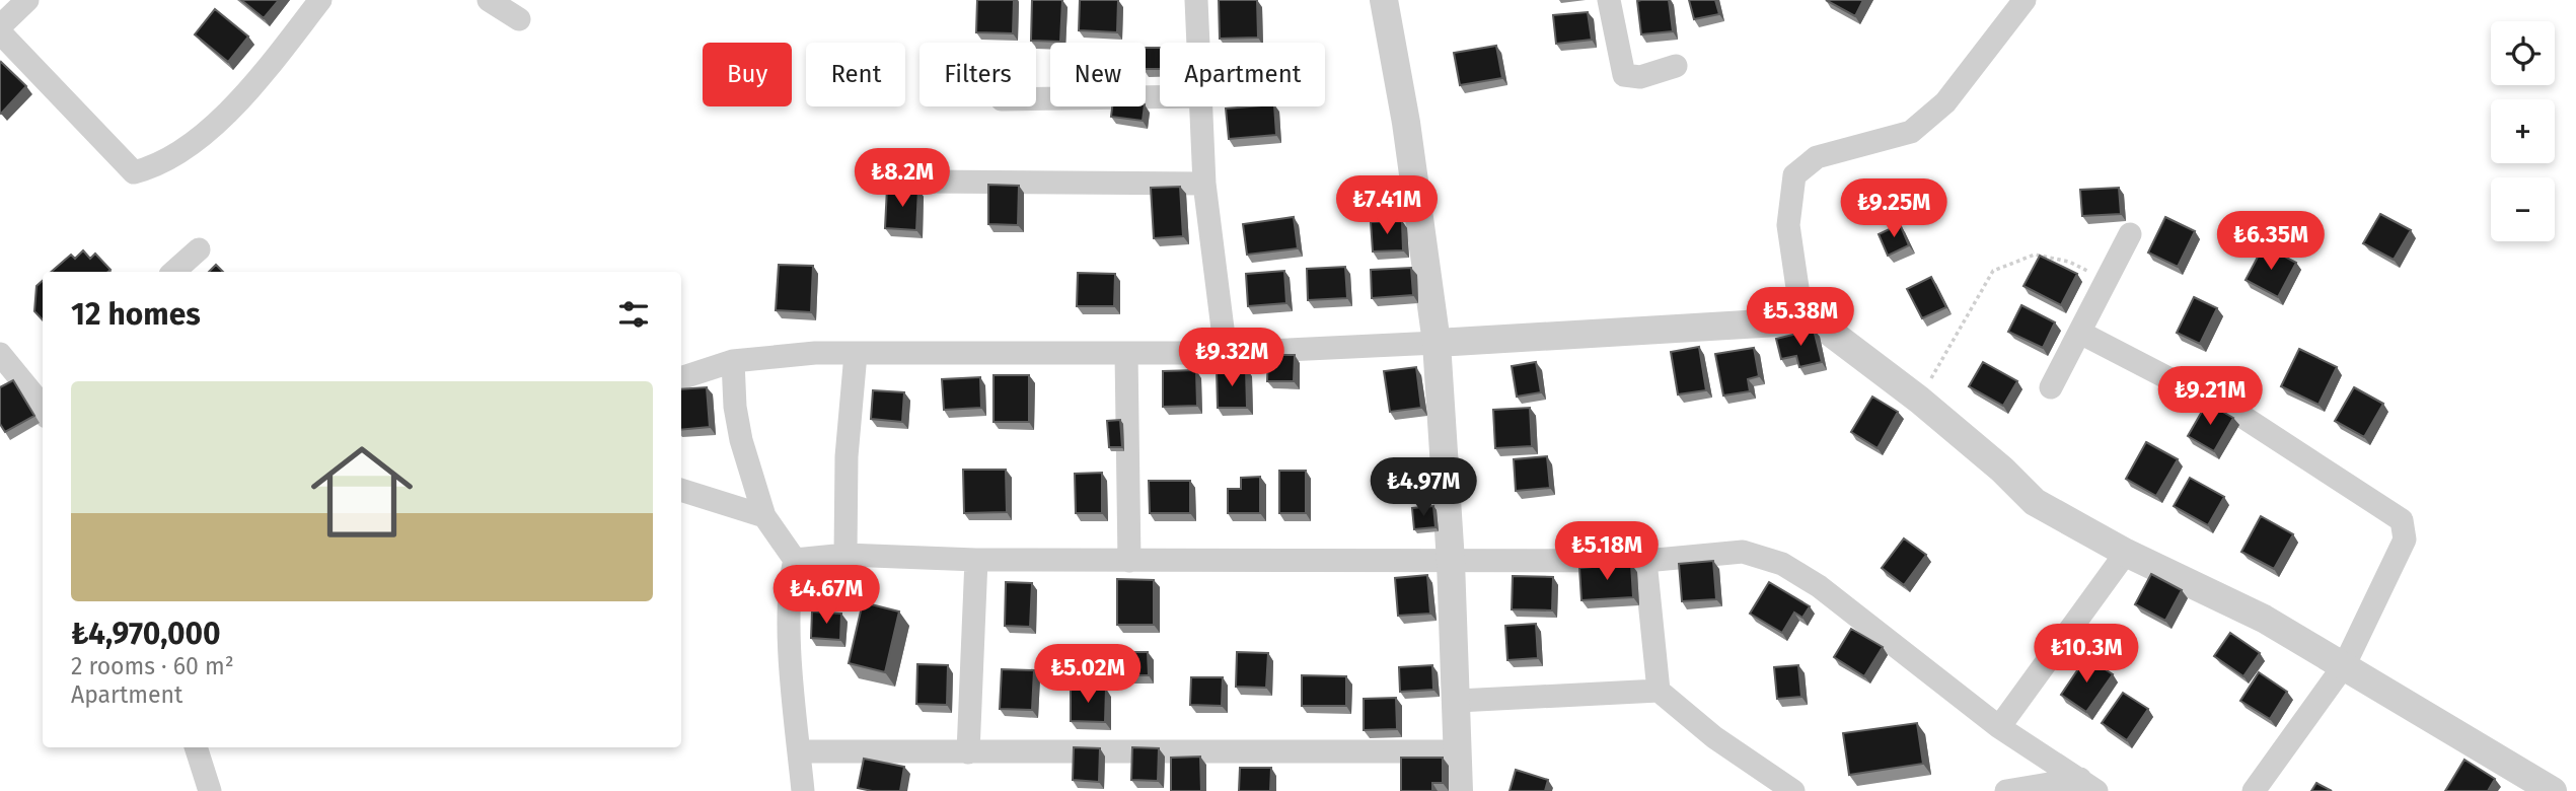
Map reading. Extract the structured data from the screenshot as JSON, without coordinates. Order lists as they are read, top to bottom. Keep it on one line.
{"page":{"map_buttons":["+","−"],"chip":["Buy","Rent","Filters","New","Apartment"],"price":["₺8.2M","₺7.41M","₺9.25M","₺6.35M","₺5.38M","₺9.32M","₺9.21M","₺4.97M","₺5.18M","₺4.67M","₺10.3M","₺5.02M"],"heading":"12 homes","list":[{"name":"₺4,970,000","note":"2 rooms · 60 m² · Apartment"}]}}
